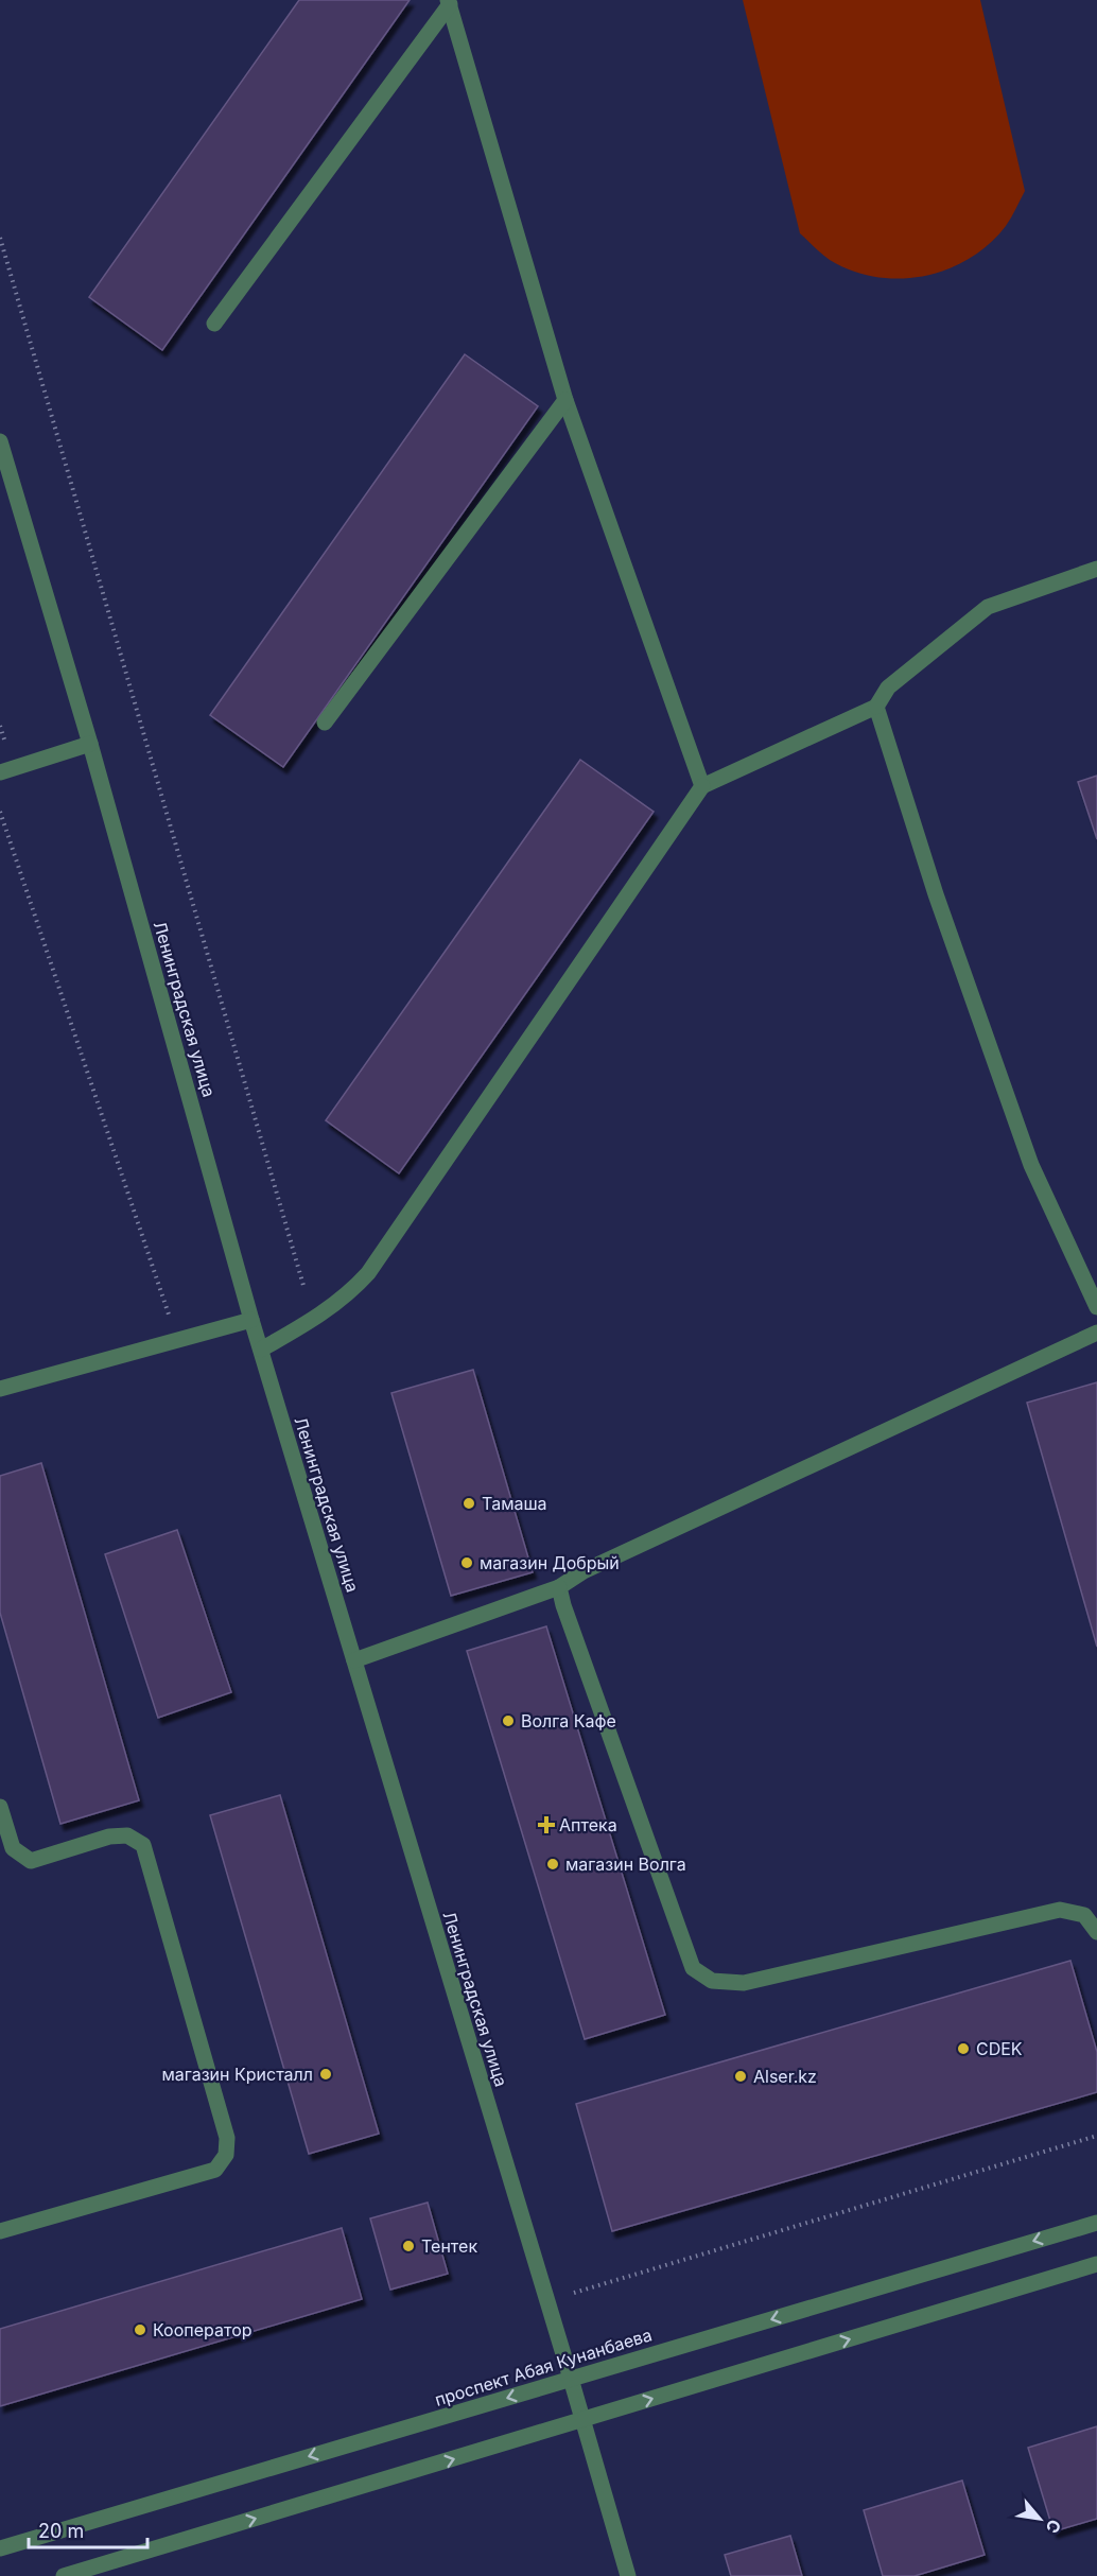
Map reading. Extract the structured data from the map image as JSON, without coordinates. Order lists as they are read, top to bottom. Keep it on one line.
{"streets":{"street":["Ленинградская улица","проспект Абая Кунанбаева"]},"crossings":[["Ленинградская улица","проспект Абая Кунанбаева"]],"places":{"other":["Тамаша","магазин Добрый","Волга Кафе","магазин Волга","CDEK","магазин Кристалл","Alser.kz","Тентек","Кооператор"],"health":["Аптека"]},"scale_bar":"20 m","north":"bottom right"}
